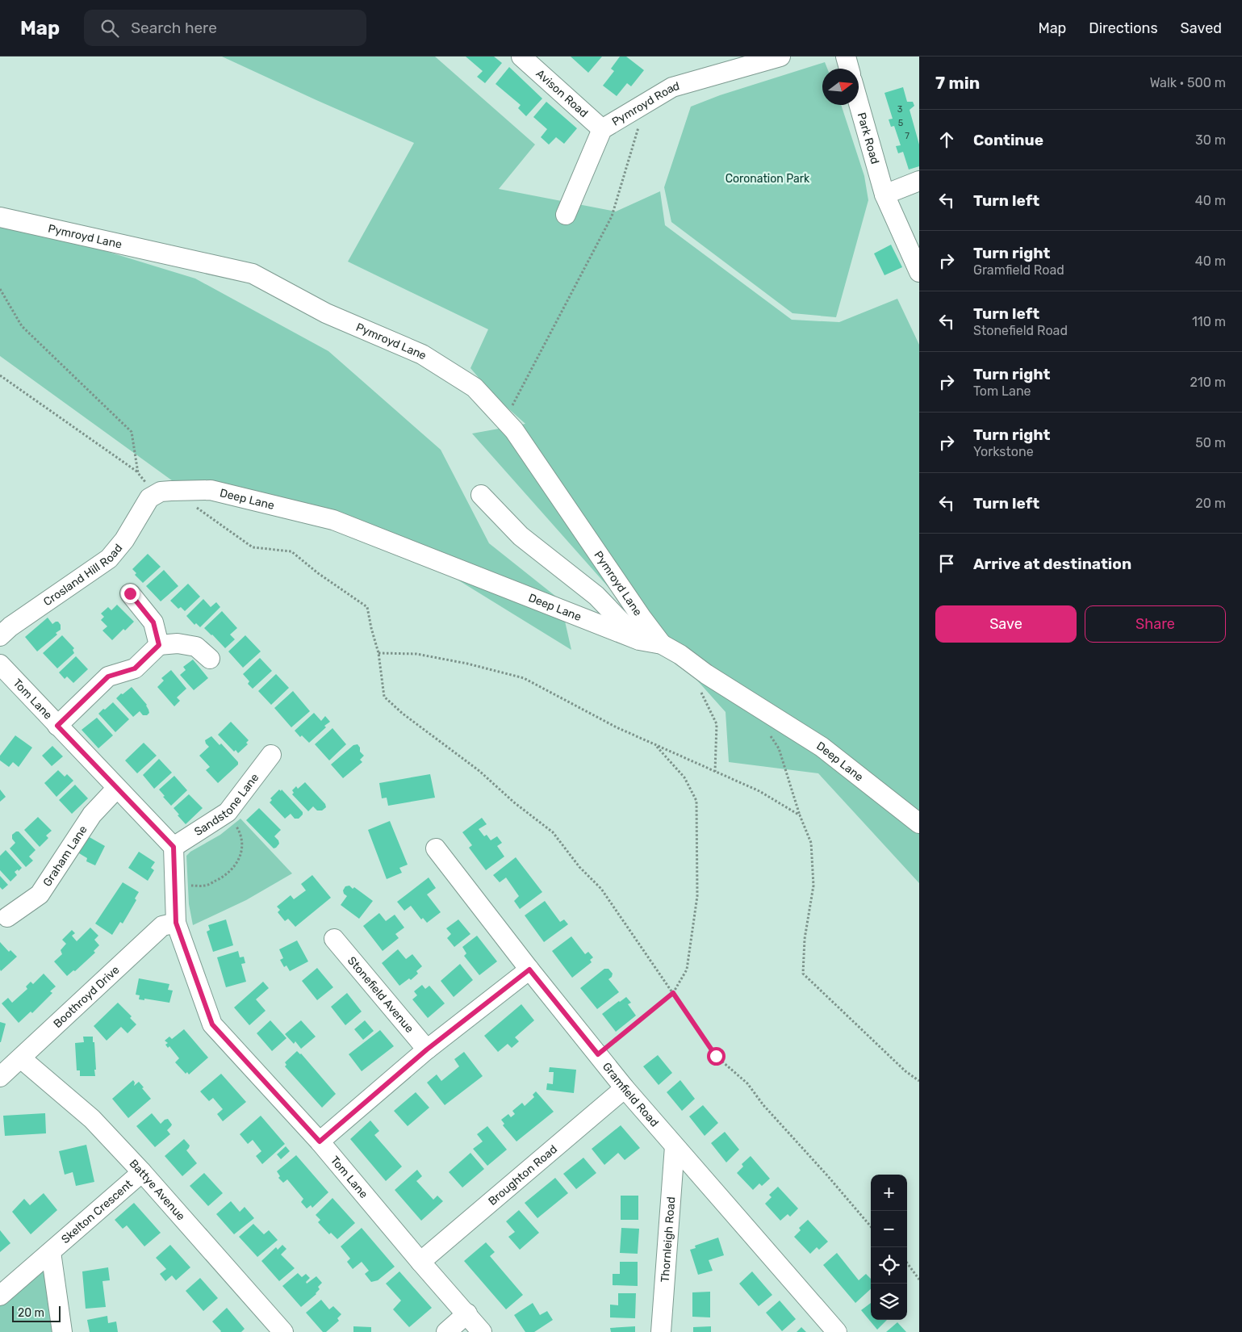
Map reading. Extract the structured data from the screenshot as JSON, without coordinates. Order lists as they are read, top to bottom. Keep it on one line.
{"streets":{"street":["Avison Road","Pymroyd Road","Park Road","Pymroyd Lane","Deep Lane","Crosland Hill Road","Tom Lane","Sandstone Lane","Graham Lane","Stonefield Avenue","Boothroyd Drive","Gramfield Road","Broughton Road","Battye Avenue","Skelton Crescent","Thornleigh Road"]},"crossings":[["Avison Road","Pymroyd Road"],["Pymroyd Lane","Deep Lane"],["Deep Lane","Crosland Hill Road"],["Tom Lane","Sandstone Lane"],["Tom Lane","Graham Lane"],["Tom Lane","Boothroyd Drive"],["Tom Lane","Broughton Road"],["Boothroyd Drive","Battye Avenue"],["Gramfield Road","Broughton Road"],["Gramfield Road","Thornleigh Road"],["Battye Avenue","Skelton Crescent"]],"parks":["Coronation Park"],"house_numbers":["3","5","7"],"scale_bar":"20 m","north":"right","page":{"header":"Map","search":"Search here","nav":["Map","Directions","Saved"],"heading":["7 min","Walk · 500 m"],"list":[["Continue","30 m"],["Turn left","40 m"],["Turn right","Gramfield Road","40 m"],["Turn left","Stonefield Road","110 m"],["Turn right","Tom Lane","210 m"],["Turn right","Yorkstone","50 m"],["Turn left","20 m"],"Arrive at destination"],"buttons":["Save","Share"],"map_buttons":["+","−"],"scale":"20 m"}}
